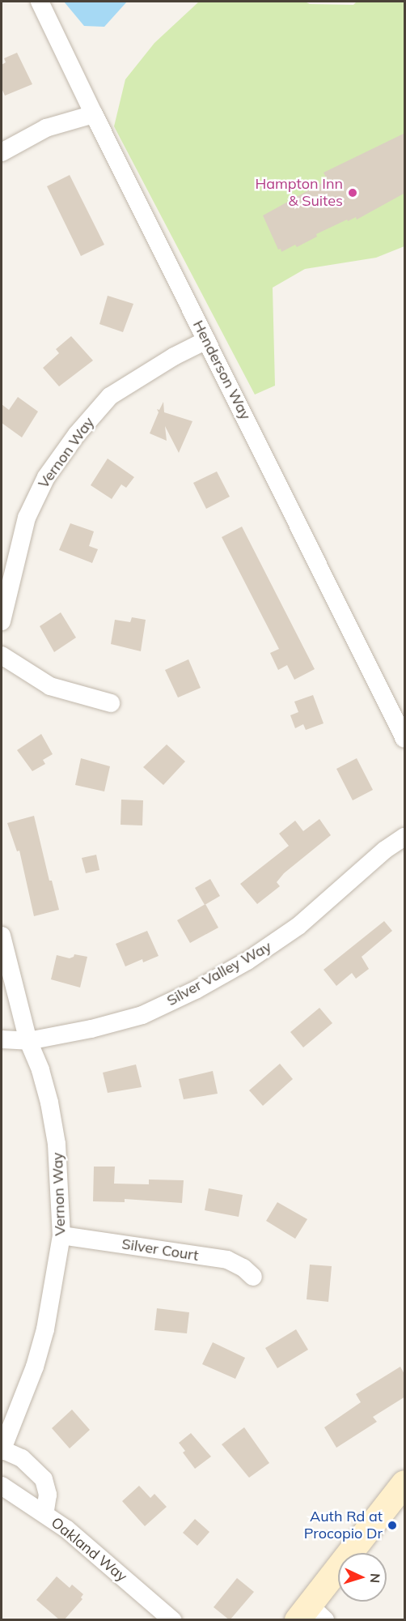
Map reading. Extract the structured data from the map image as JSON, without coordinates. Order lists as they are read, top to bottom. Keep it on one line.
{"streets":{"street":["Henderson Way","Vernon Way","Silver Valley Way","Silver Court","Oakland Way"]},"crossings":[["Henderson Way","Vernon Way"],["Vernon Way","Silver Valley Way"],["Vernon Way","Silver Court"]],"places":["Hampton Inn & Suites","Auth Rd at Procopio Dr"],"north":"right"}
